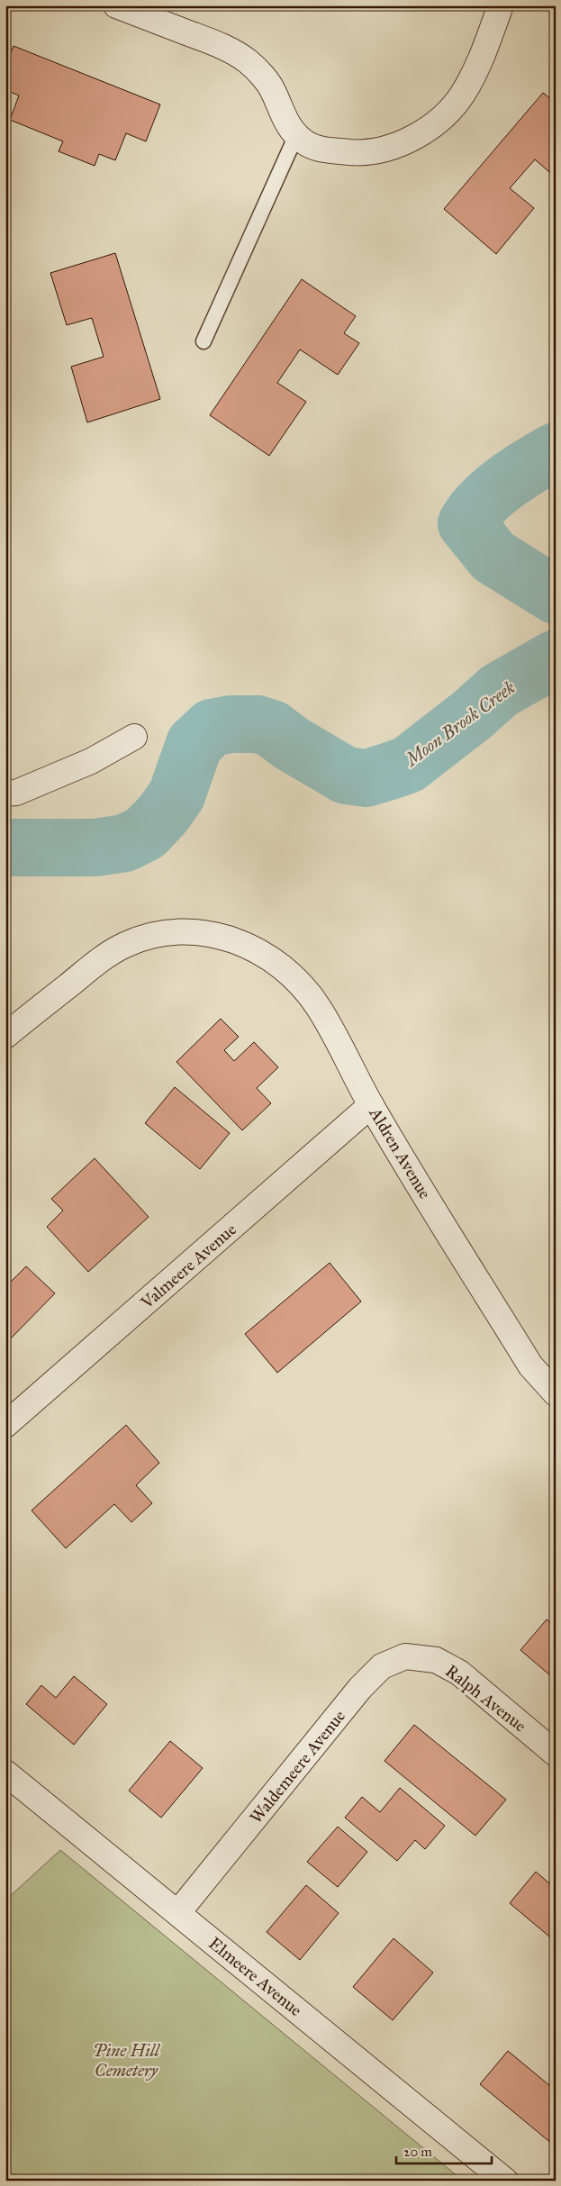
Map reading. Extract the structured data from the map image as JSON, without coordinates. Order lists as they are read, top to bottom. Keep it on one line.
{"streets":{"street":["Aldren Avenue","Valmeere Avenue","Ralph Avenue","Waldemeere Avenue","Elmeere Avenue"]},"crossings":[["Aldren Avenue","Valmeere Avenue"],["Ralph Avenue","Waldemeere Avenue"],["Waldemeere Avenue","Elmeere Avenue"]],"water":["Moon Brook Creek"],"parks":["Pine Hill Cemetery"],"scale_bar":"20 m"}
